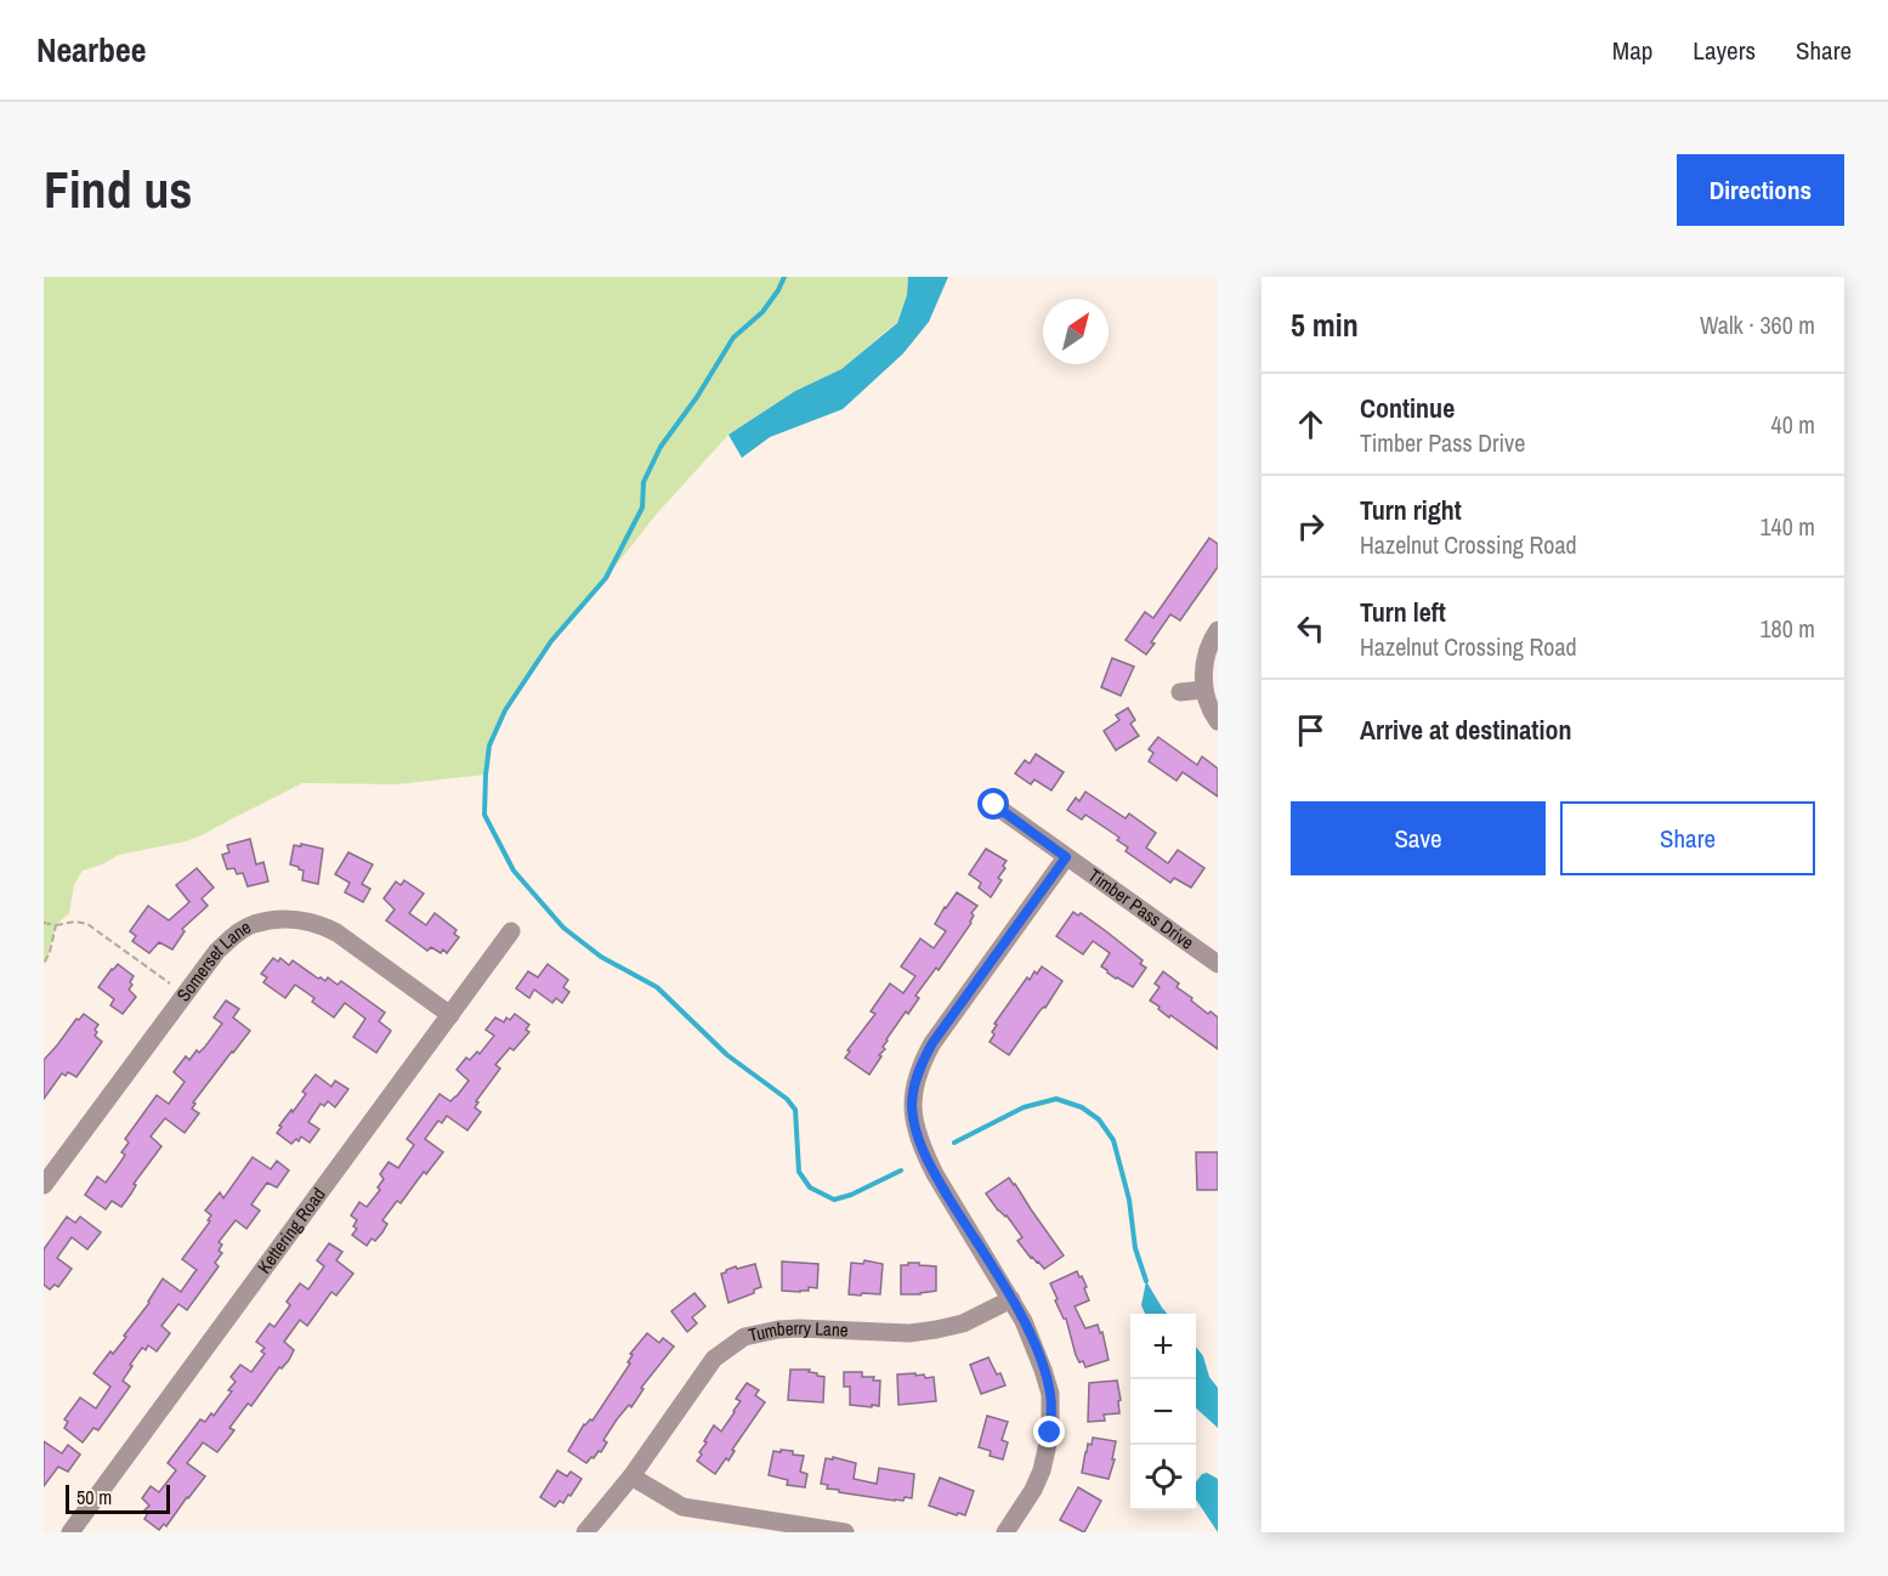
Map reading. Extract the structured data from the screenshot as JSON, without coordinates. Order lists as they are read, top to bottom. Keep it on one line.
{"streets":{"street":["Timber Pass Drive","Somerset Lane","Kettering Road","Tumberry Lane"]},"crossings":[["Somerset Lane","Kettering Road"]],"scale_bar":"50 m","north":"top right","page":{"header":"Nearbee","nav":["Map","Layers","Share"],"buttons":["Directions",["Save","Share"]],"title":"Find us","heading":["5 min","Walk · 360 m"],"list":[["Continue","Timber Pass Drive","40 m"],["Turn right","Hazelnut Crossing Road","140 m"],["Turn left","Hazelnut Crossing Road","180 m"],"Arrive at destination"],"map_buttons":["+","−"],"scale":"50 m"}}
